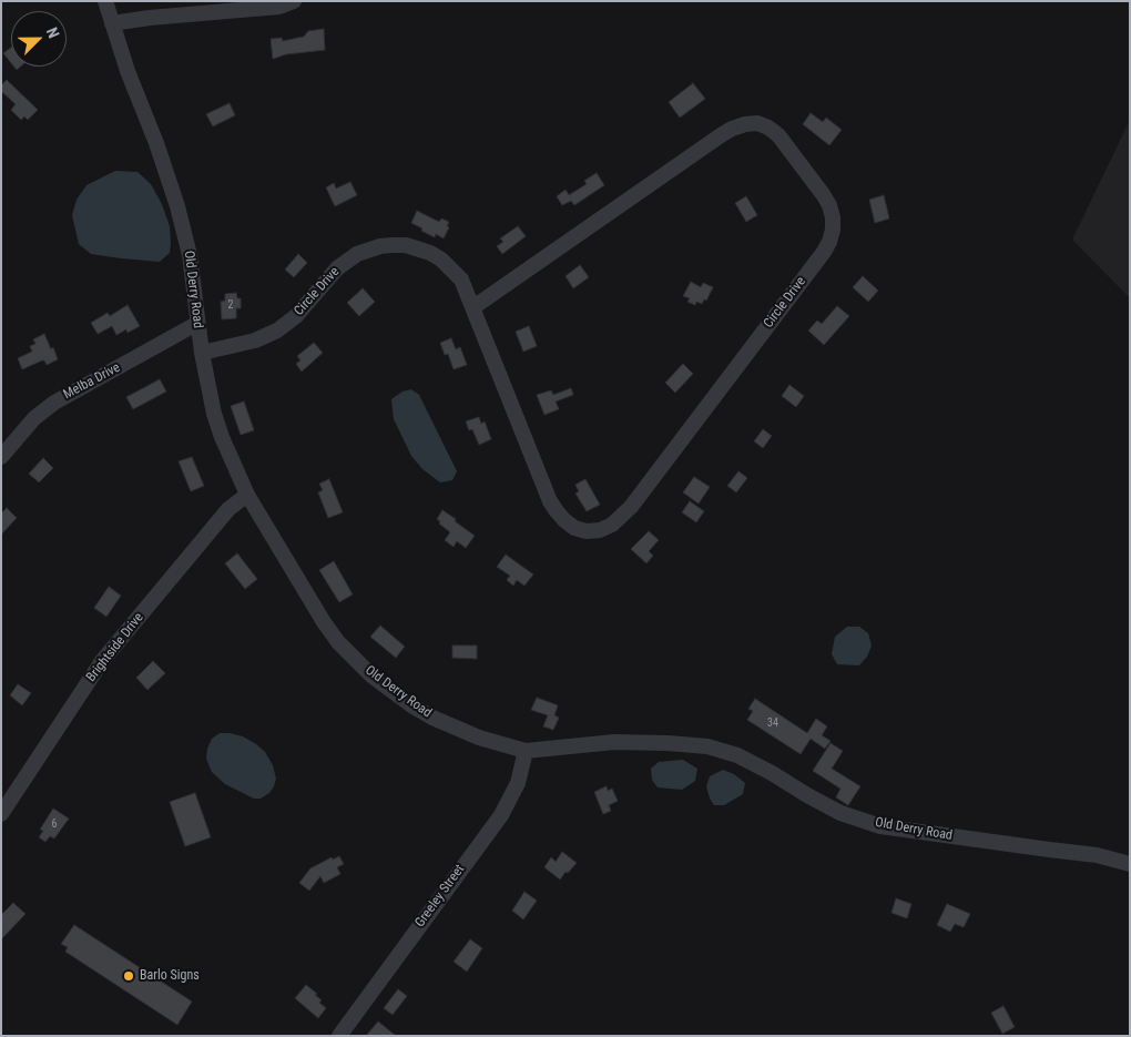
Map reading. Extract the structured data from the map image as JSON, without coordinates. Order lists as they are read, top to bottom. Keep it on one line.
{"streets":{"street":["Old Derry Road","Circle Drive","Melba Drive","Brightside Drive","Greeley Street"]},"crossings":[["Old Derry Road","Circle Drive"],["Old Derry Road","Melba Drive"],["Old Derry Road","Brightside Drive"],["Old Derry Road","Greeley Street"]],"places":["Barlo Signs"],"house_numbers":["2","34","6"],"north":"top right"}
